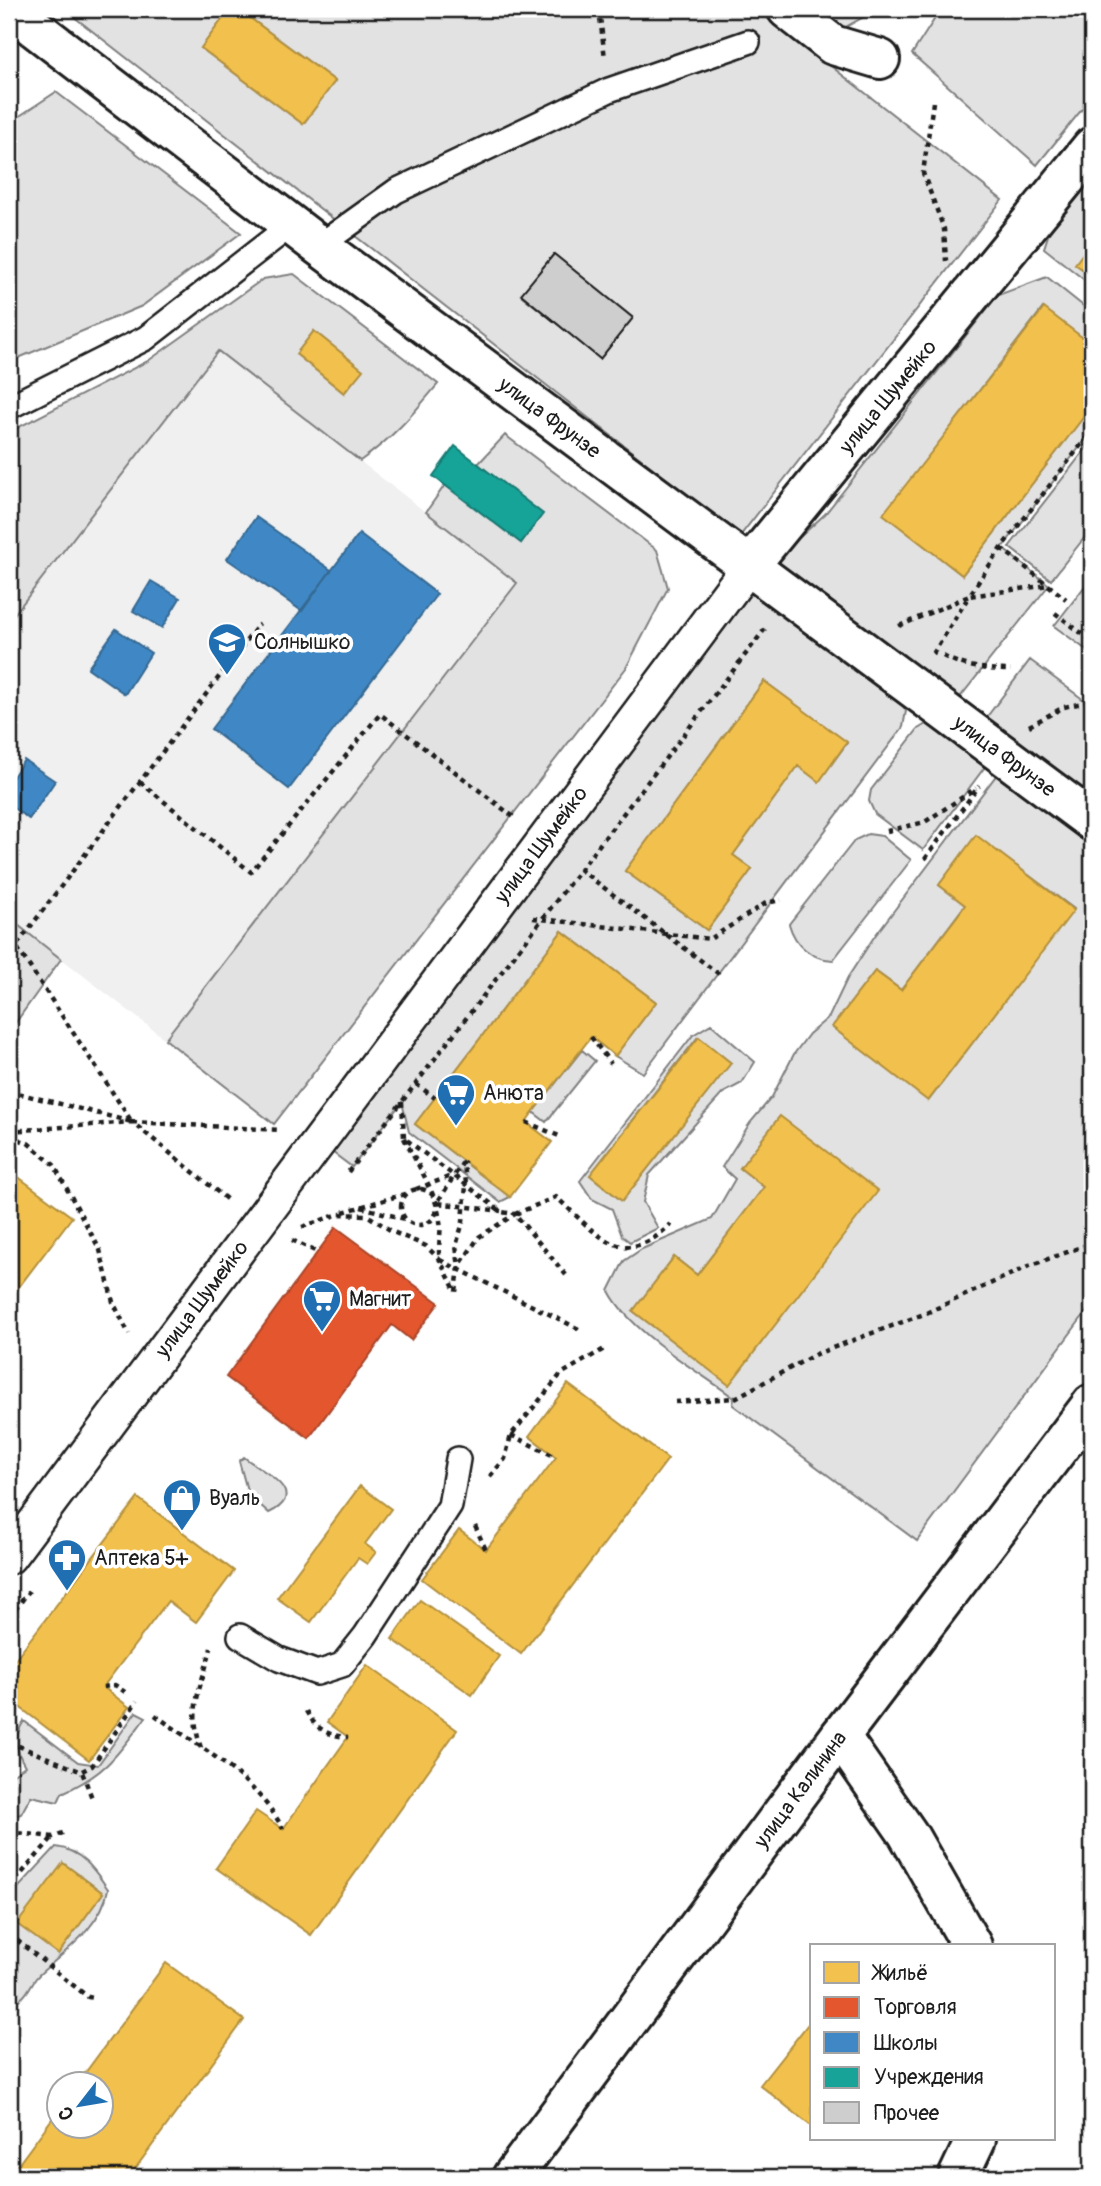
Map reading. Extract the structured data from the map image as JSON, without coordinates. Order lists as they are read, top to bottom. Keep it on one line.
{"streets":{"street":["улица Шумейко","улица Фрунзе","улица Калинина"]},"crossings":[["улица Шумейко","улица Фрунзе"]],"places":{"school or university":["Солнышко"],"supermarket":["Анюта","Магнит"],"shop":["Вуаль"],"pharmacy":["Аптека 5+"]},"legend":["Жильё","Торговля","Школы","Учреждения","Прочее"],"north":"bottom left"}
